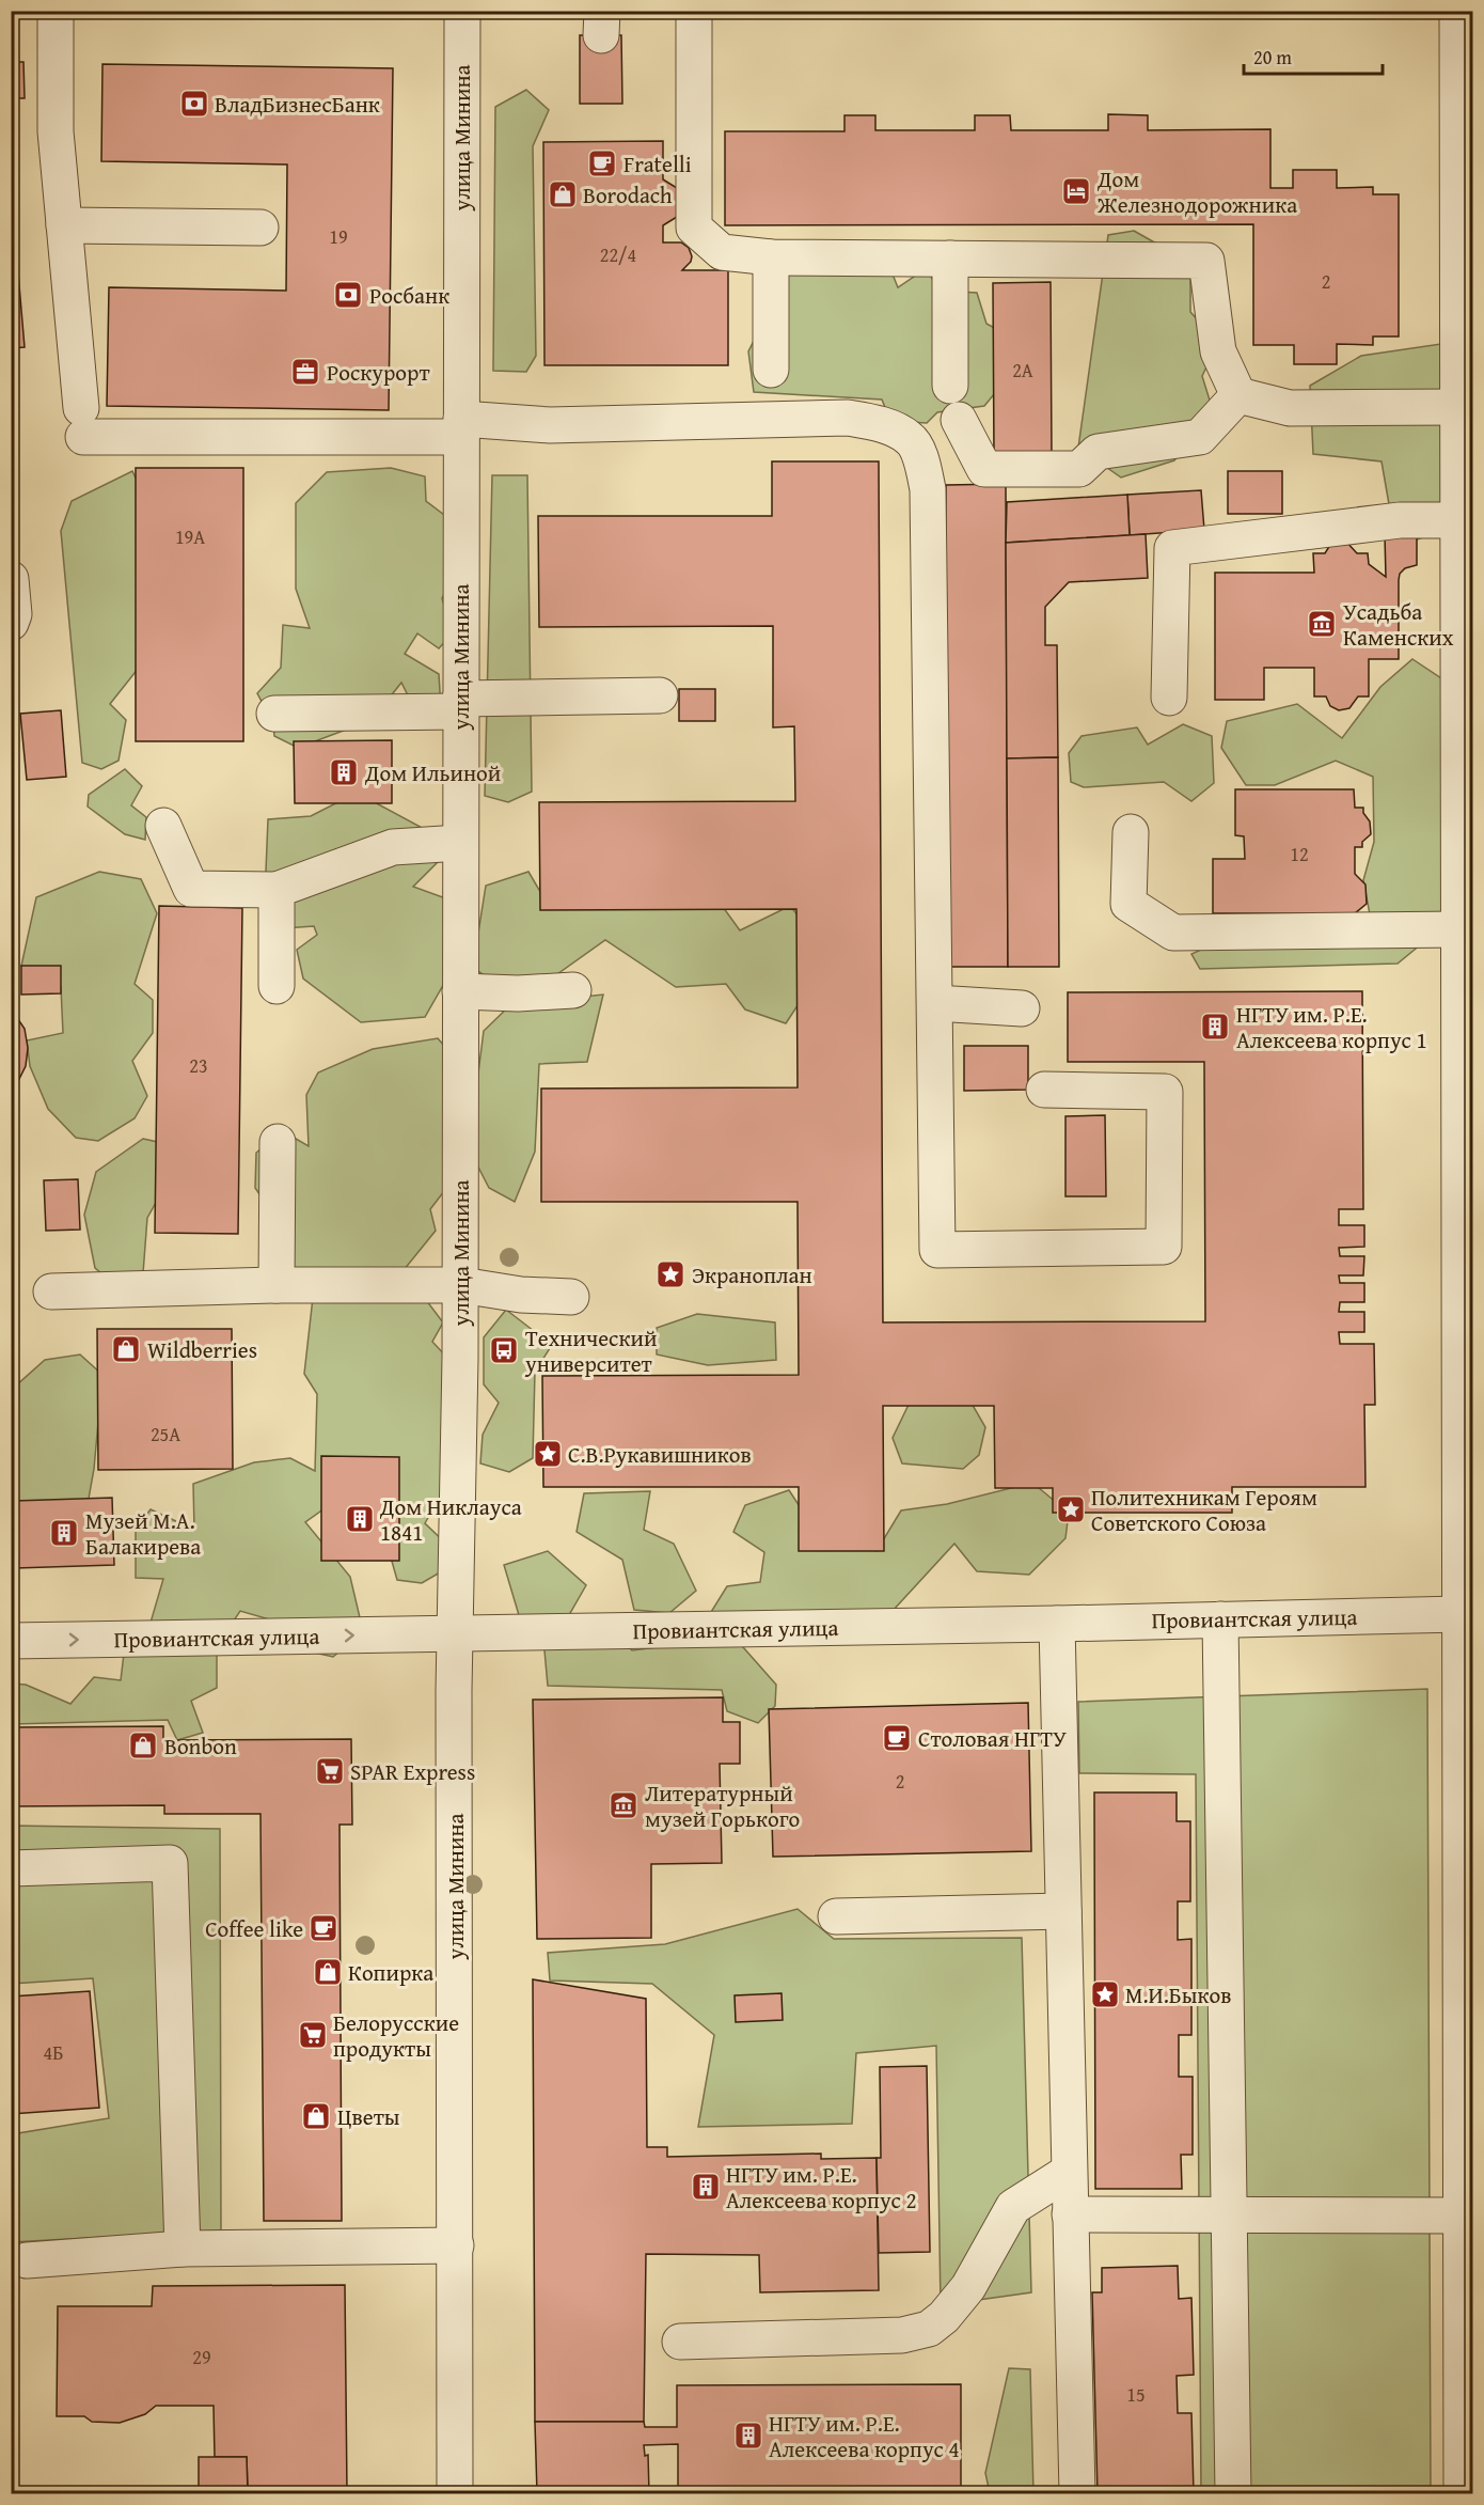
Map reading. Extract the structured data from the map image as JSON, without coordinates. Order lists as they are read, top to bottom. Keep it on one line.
{"streets":{"street":["улица Минина","Провиантская улица"]},"crossings":[["улица Минина","Провиантская улица"]],"places":{"bank":["ВладБизнесБанк","Росбанк"],"cafe":["Fratelli","Столовая НГТУ","Coffee like"],"hotel":["Дом Железнодорожника"],"shop":["Borodach","Wildberries","Bonbon","Копирка","Цветы"],"office":["Роскурорт"],"museum":["Усадьба Каменских","Литературный музей Горького"],"building":["Дом Ильиной","НГТУ им. Р.Е. Алексеева корпус 1","Дом Никлауса 1841","Музей М.А. Балакирева","НГТУ им. Р.Е. Алексеева корпус 2","НГТУ им. Р.Е. Алексеева корпус 4"],"place":["Экраноплан","С.В.Рукавишников","Политехникам Героям Советского Союза","М.И.Быков"],"bus stop":["Технический университет"],"supermarket":["SPAR Express","Белорусские продукты"]},"house_numbers":["19","22/4","2","2А","19А","12","23","25А","2","4Б","29","15"],"scale_bar":"20 m"}
